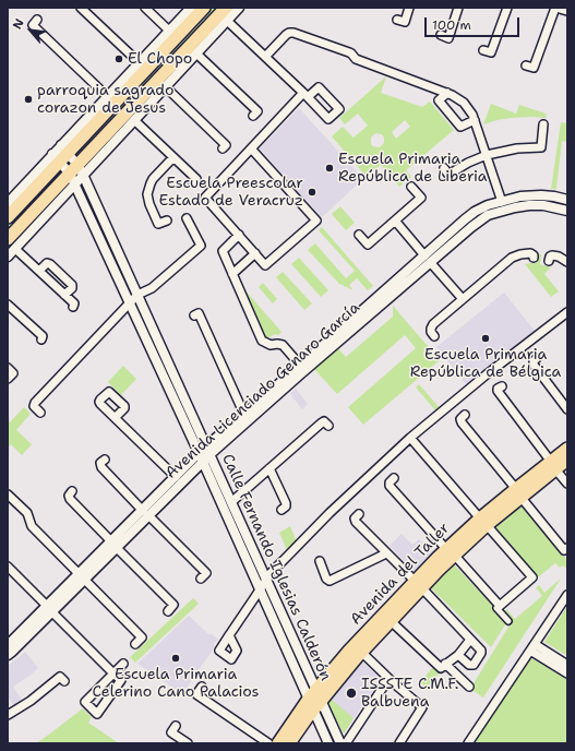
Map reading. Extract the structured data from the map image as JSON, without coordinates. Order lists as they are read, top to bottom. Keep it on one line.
{"streets":{"main road":["Avenida del Taller"],"street":["Avenida Licenciado Genaro García","Calle Fernando Iglesias Calderón"]},"crossings":[["Avenida Licenciado Genaro García","Calle Fernando Iglesias Calderón"],["Calle Fernando Iglesias Calderón","Avenida del Taller"]],"places":["El Chopo","parroquia sagrado corazon de Jesus","Escuela Primaria República de Liberia","Escuela Preescolar Estado de Veracruz","Escuela Primaria República de Bélgica","Escuela Primaria Celerino Cano Palacios","ISSSTE C.M.F. Balbuena"],"scale_bar":"100 m","north":"top left"}
